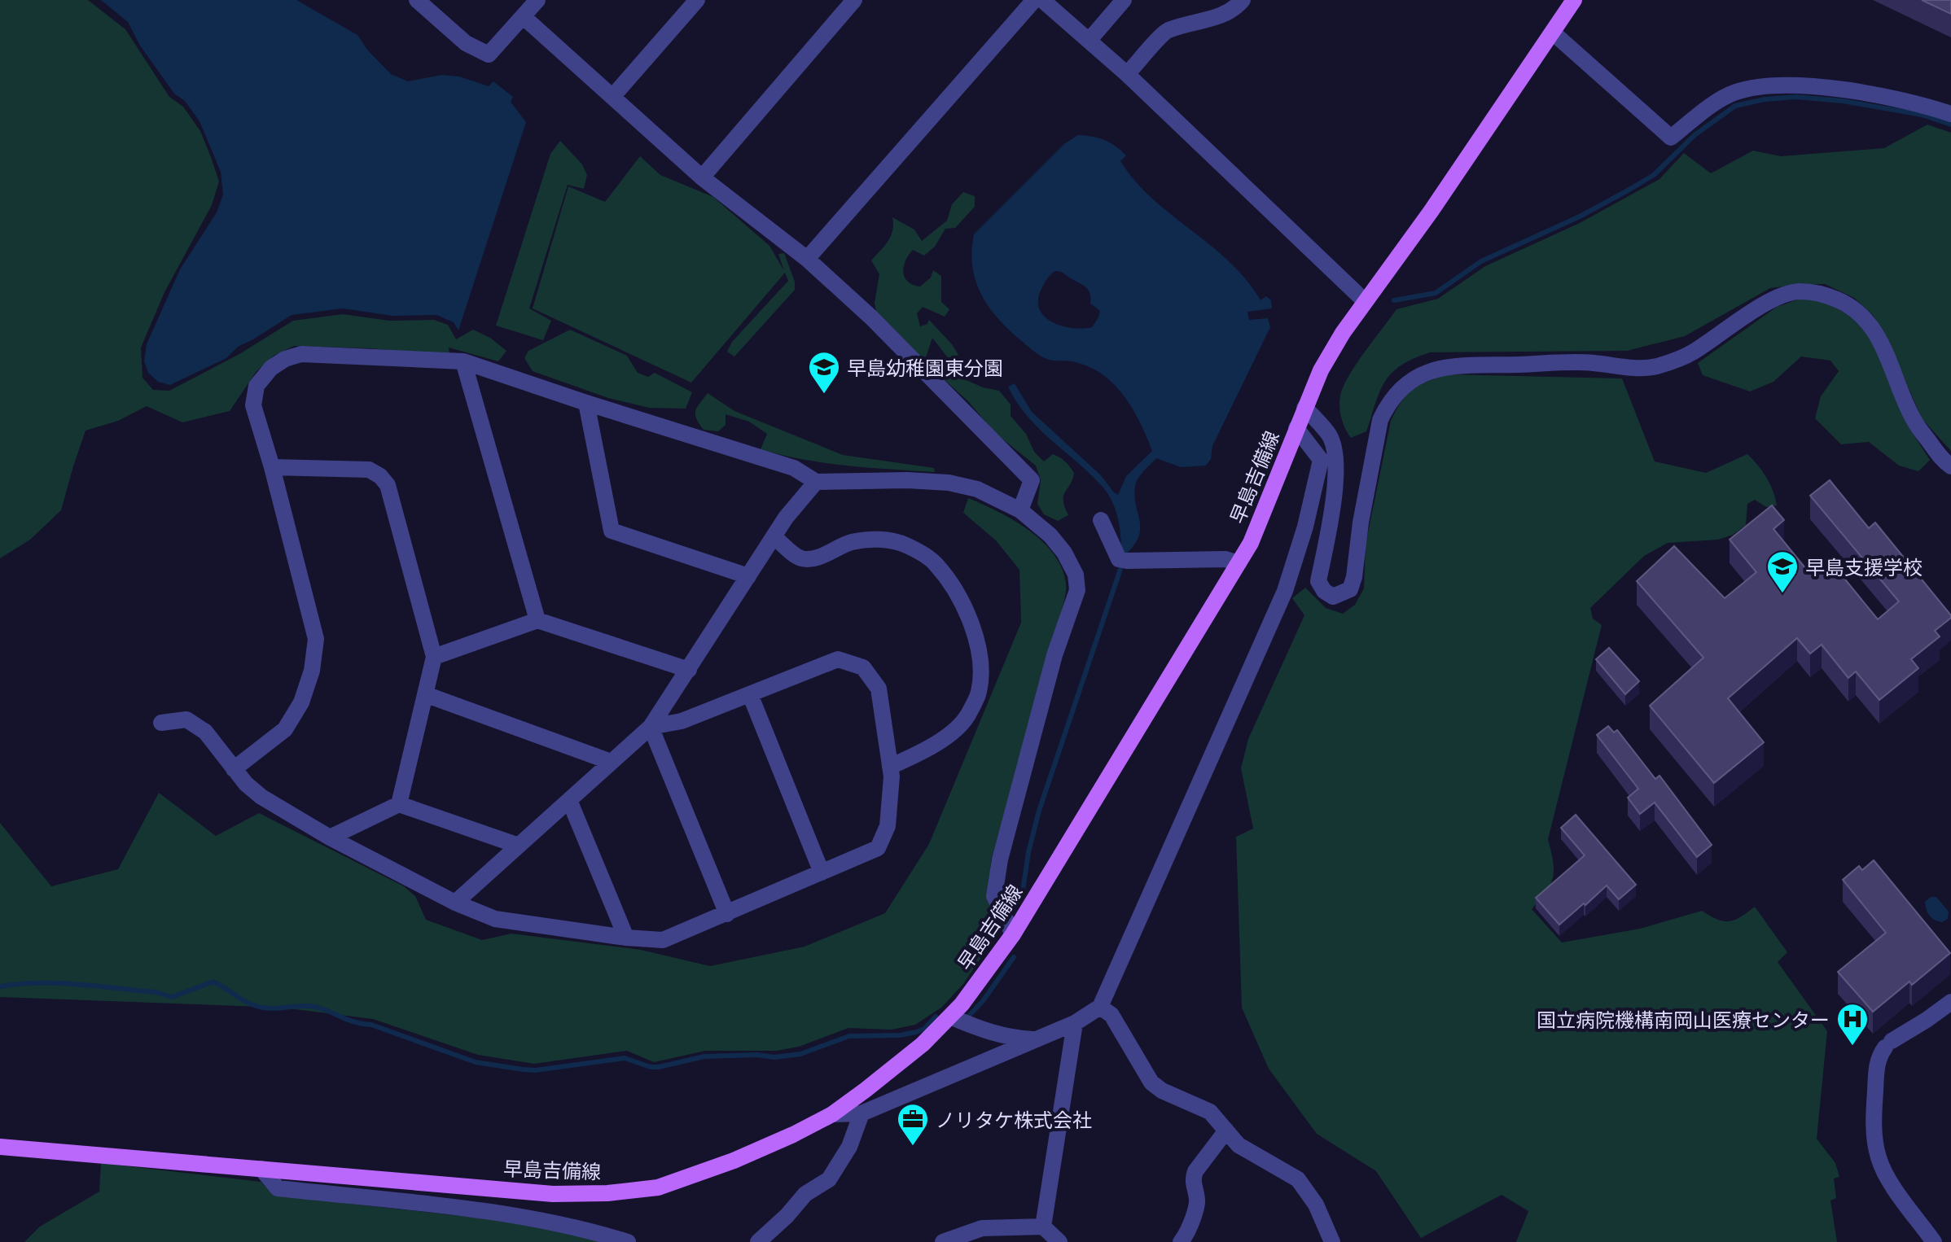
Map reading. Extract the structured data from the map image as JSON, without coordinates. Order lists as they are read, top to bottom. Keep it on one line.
{"streets":{"main road":["早島吉備線"]},"places":{"school or university":["早島幼稚園東分園","早島支援学校"],"hospital":["国立病院機構南岡山医療センター"],"office":["ノリタケ株式会社"]}}
